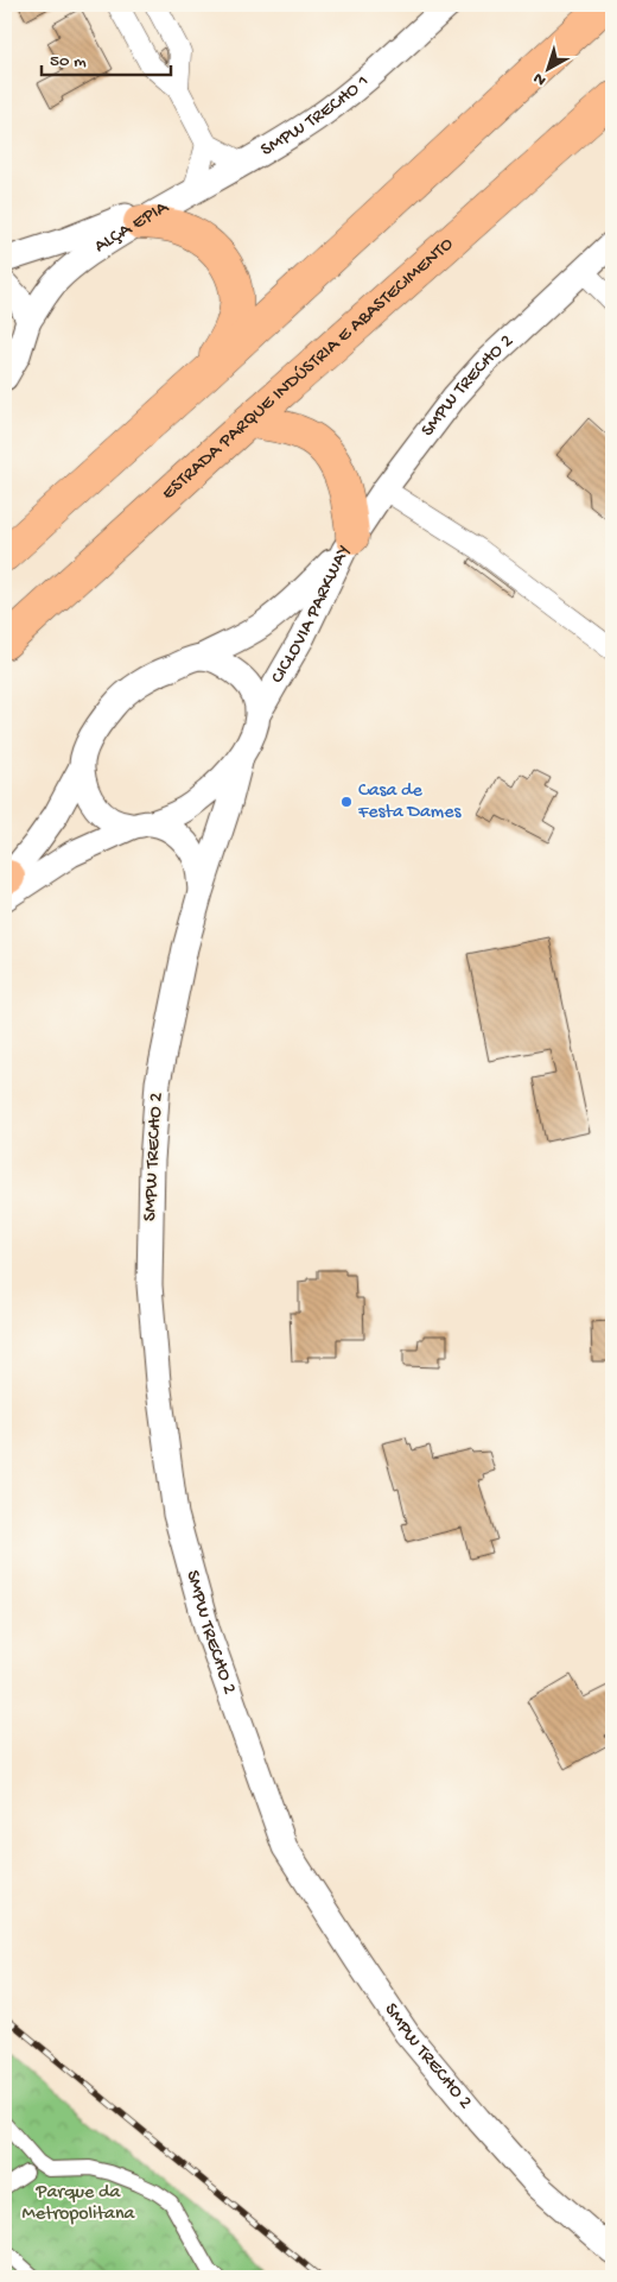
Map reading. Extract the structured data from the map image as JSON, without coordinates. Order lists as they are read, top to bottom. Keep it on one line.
{"streets":{"highway":["ESTRADA PARQUE INDÚSTRIA E ABASTECIMENTO"],"street":["SMPW TRECHO 1","ALÇA EPIA","SMPW TRECHO 2","CICLOVIA PARKWAY"]},"crossings":[["SMPW TRECHO 1","ALÇA EPIA"],["SMPW TRECHO 2","CICLOVIA PARKWAY"]],"parks":["Parque da Metropolitana"],"places":["Casa de Festa Dames"],"scale_bar":"50 m","north":"bottom left"}
